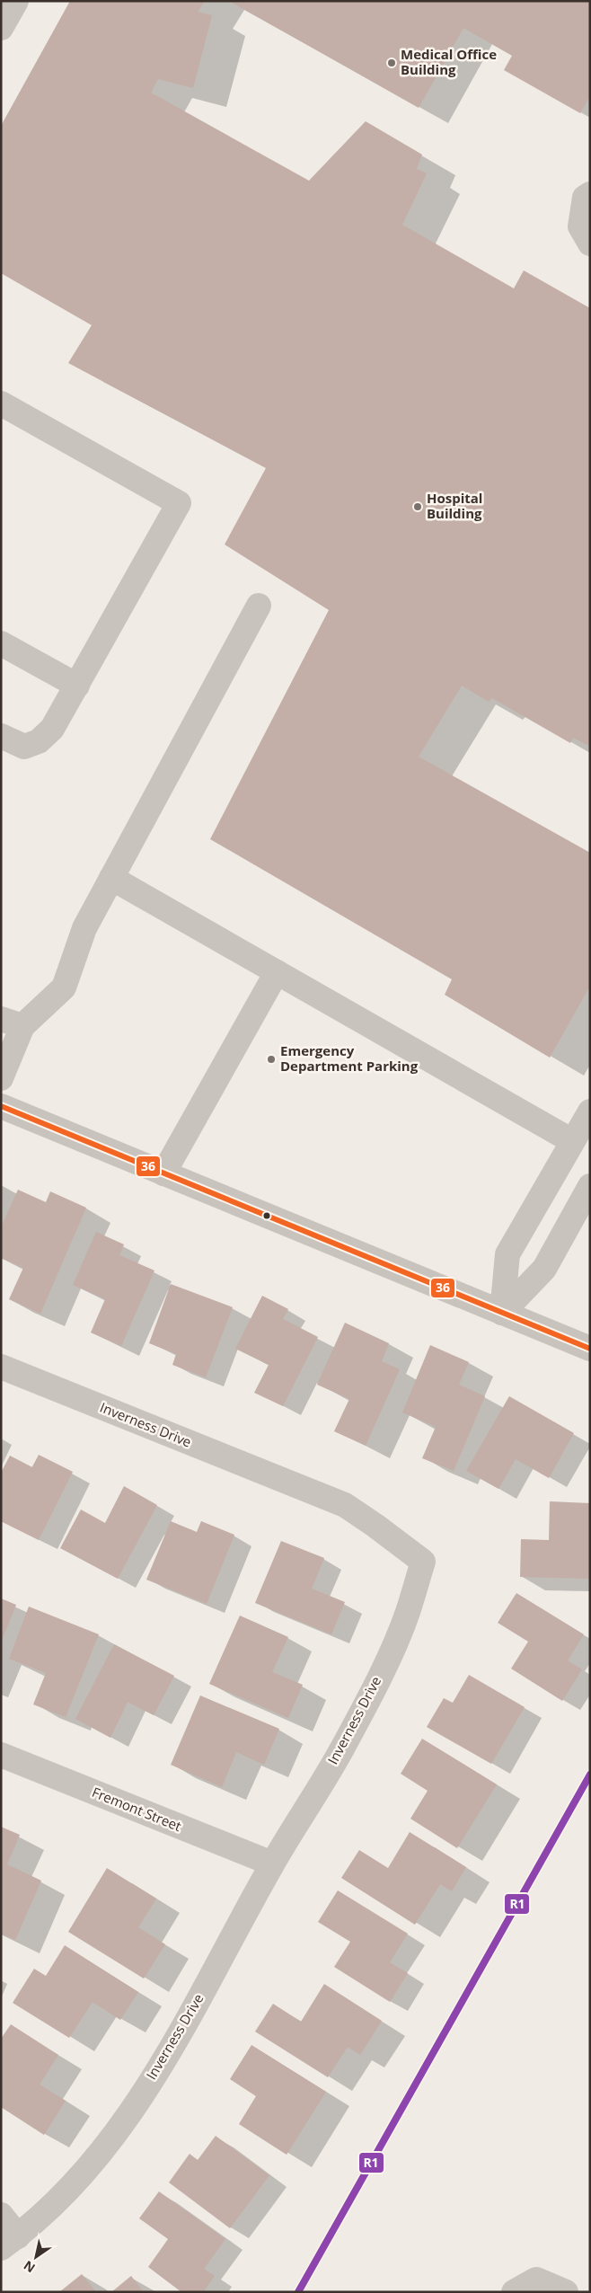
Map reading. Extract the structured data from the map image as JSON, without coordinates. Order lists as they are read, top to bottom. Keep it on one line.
{"streets":{"street":["Inverness Drive","Fremont Street"]},"crossings":[["Inverness Drive","Fremont Street"]],"places":["Medical Office Building","Hospital Building","Emergency Department Parking"],"lines":["transit line 36","transit line R1"],"north":"bottom left"}
